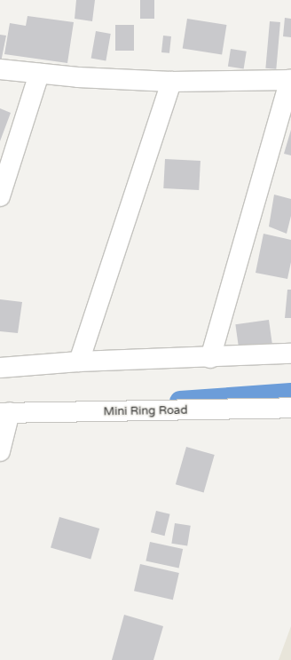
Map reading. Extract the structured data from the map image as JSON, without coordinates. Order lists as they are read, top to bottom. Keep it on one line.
{"streets":{"street":["Mini Ring Road"]}}
